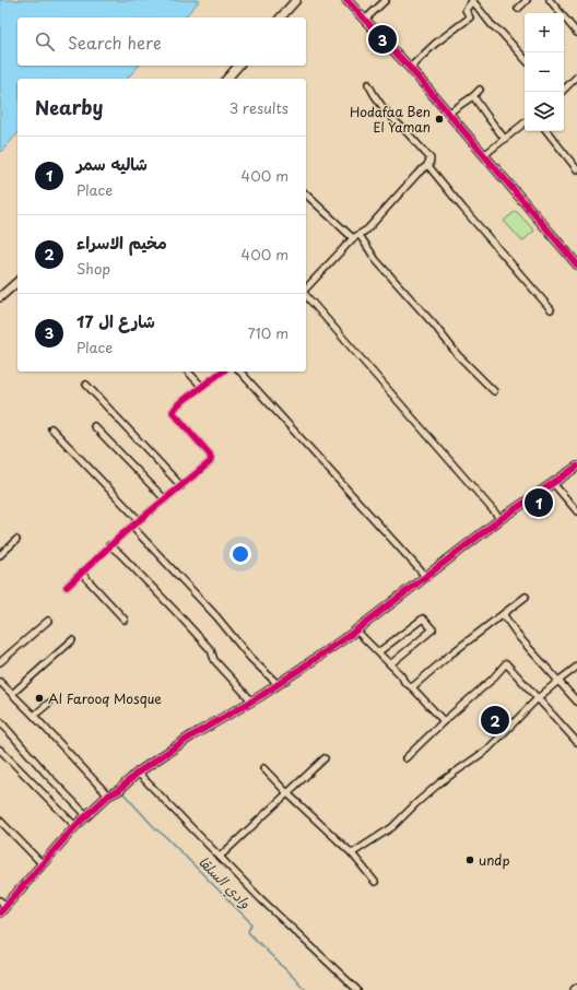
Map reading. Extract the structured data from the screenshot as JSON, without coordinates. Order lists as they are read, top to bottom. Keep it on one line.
{"water":["وادي السلقا"],"places":["Hodafaa Ben El Yaman","Al Farooq Mosque","undp"],"page":{"map_buttons":["+","−"],"search":"Search here","pins":["3","1","2"],"heading":["Nearby","3 results"],"list":[{"mark":"1","name":"شاليه سمر","note":"Place","value":"400 m"},{"mark":"2","name":"مخيم الاسراء","note":"Shop","value":"400 m"},{"mark":"3","name":"شارع ال 17","note":"Place","value":"710 m"}]}}
